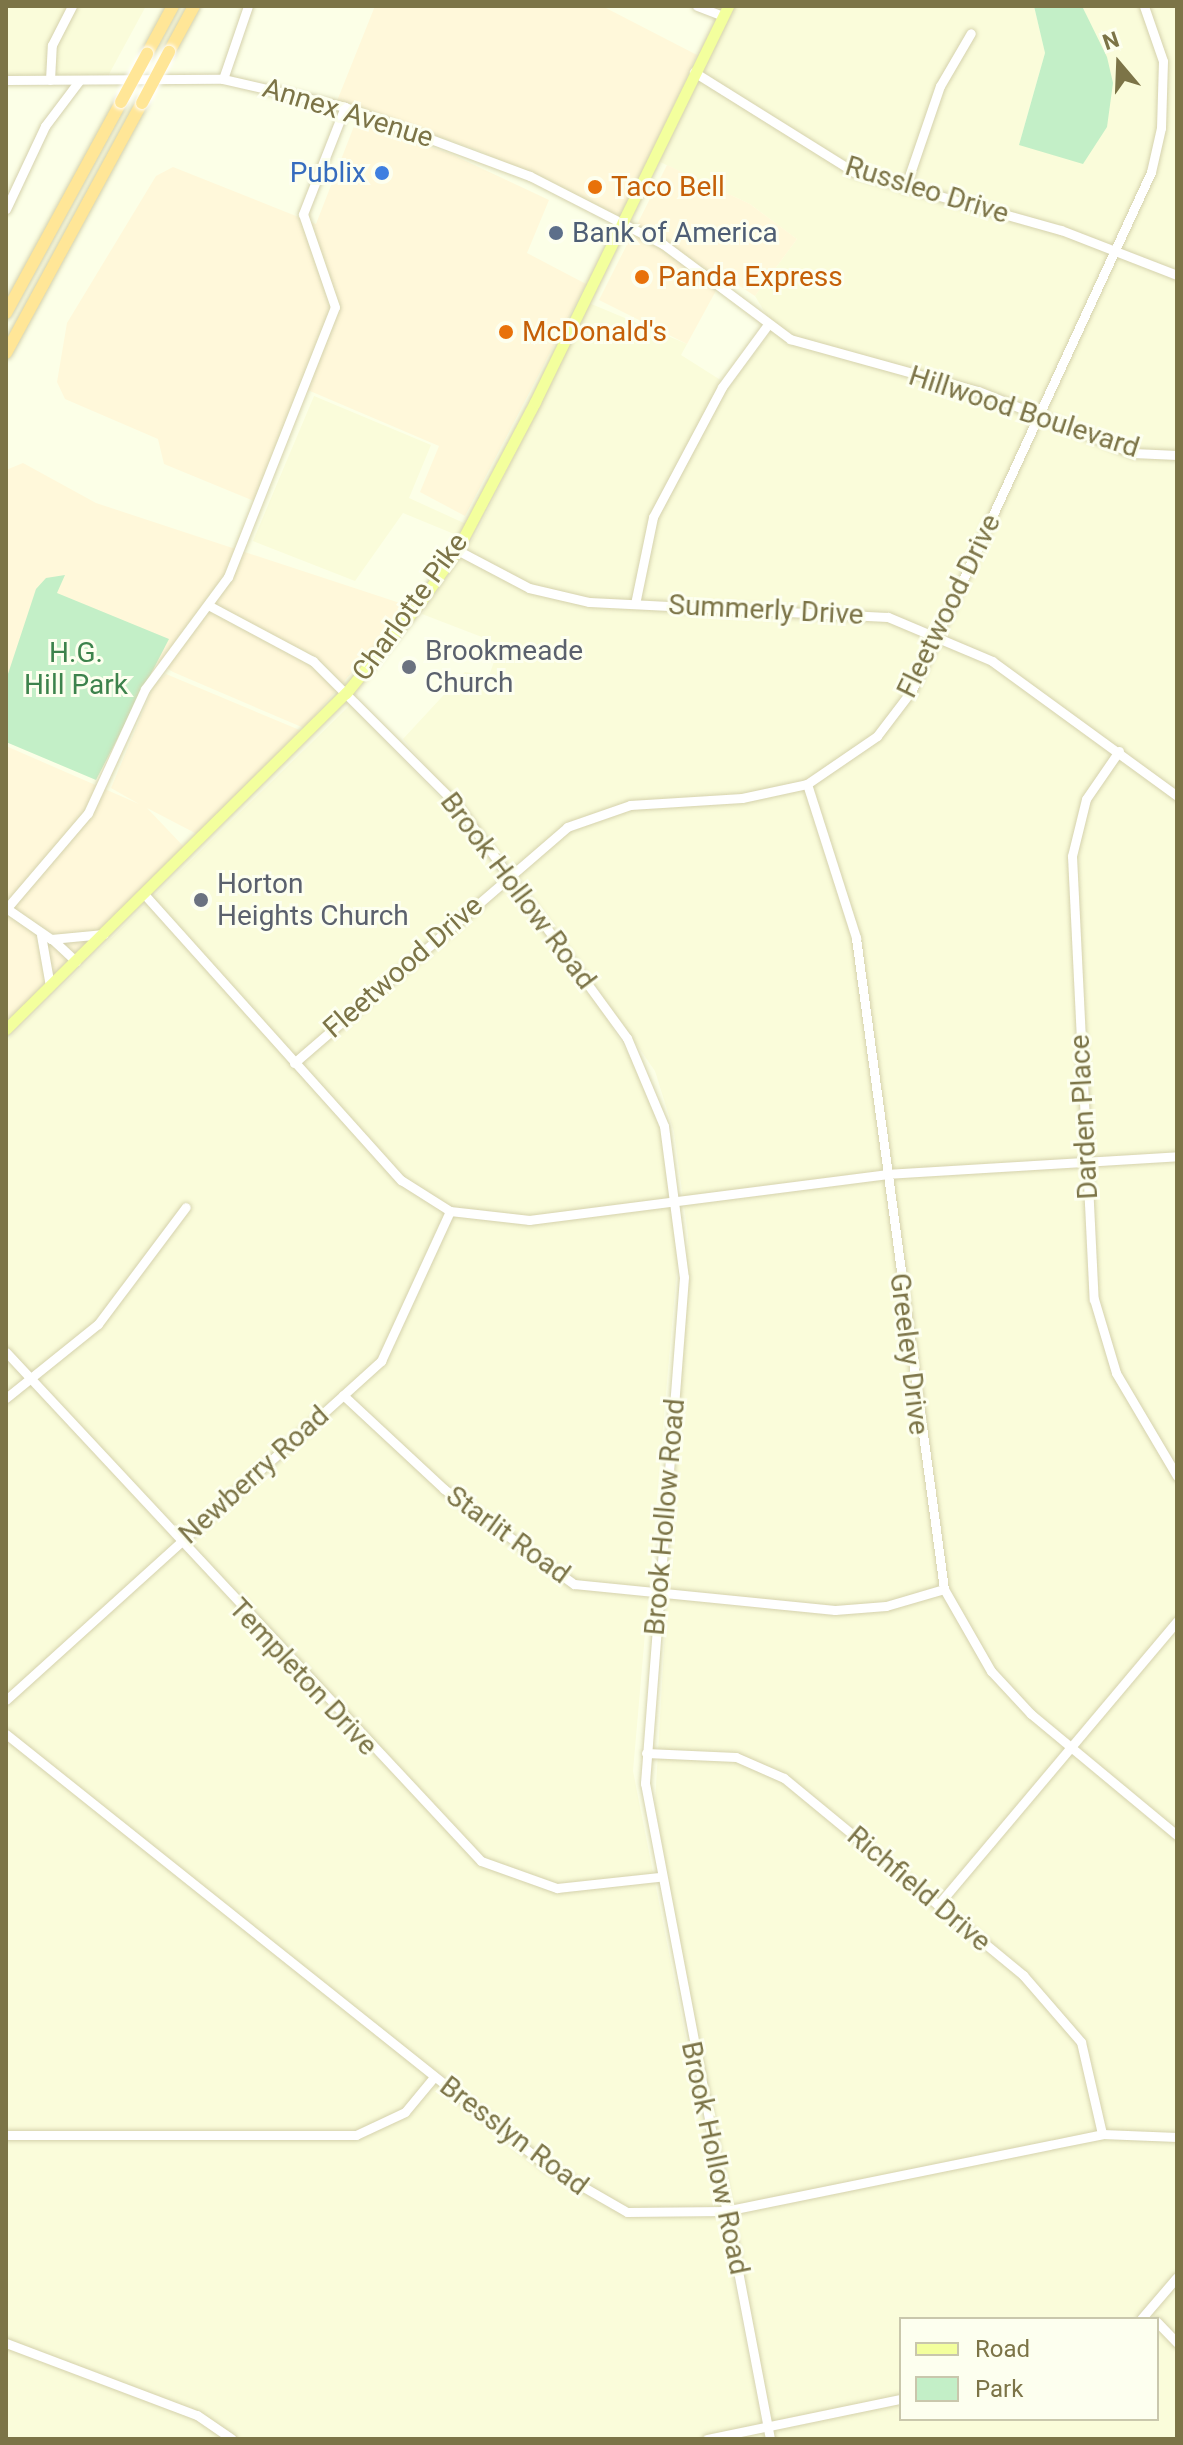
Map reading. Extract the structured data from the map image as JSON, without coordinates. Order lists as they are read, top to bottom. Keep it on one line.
{"streets":{"main road":["Charlotte Pike"],"street":["Annex Avenue","Russleo Drive","Hillwood Boulevard","Fleetwood Drive","Summerly Drive","Brook Hollow Road","Darden Place","Greeley Drive","Newberry Road","Starlit Road","Templeton Drive","Richfield Drive","Bresslyn Road"]},"crossings":[["Annex Avenue","Hillwood Boulevard"],["Annex Avenue","Charlotte Pike"],["Russleo Drive","Fleetwood Drive"],["Russleo Drive","Charlotte Pike"],["Hillwood Boulevard","Fleetwood Drive"],["Hillwood Boulevard","Charlotte Pike"],["Fleetwood Drive","Summerly Drive"],["Fleetwood Drive","Brook Hollow Road"],["Fleetwood Drive","Greeley Drive"],["Charlotte Pike","Summerly Drive"],["Charlotte Pike","Brook Hollow Road"],["Summerly Drive","Darden Place"],["Brook Hollow Road","Starlit Road"],["Brook Hollow Road","Templeton Drive"],["Brook Hollow Road","Richfield Drive"],["Brook Hollow Road","Bresslyn Road"],["Greeley Drive","Starlit Road"],["Newberry Road","Starlit Road"],["Newberry Road","Templeton Drive"],["Richfield Drive","Bresslyn Road"]],"parks":["H.G. Hill Park"],"places":["Publix","Taco Bell","Bank of America","Panda Express","McDonald's","Brookmeade Church","Horton Heights Church"],"legend":["Road","Park"],"north":"top"}
